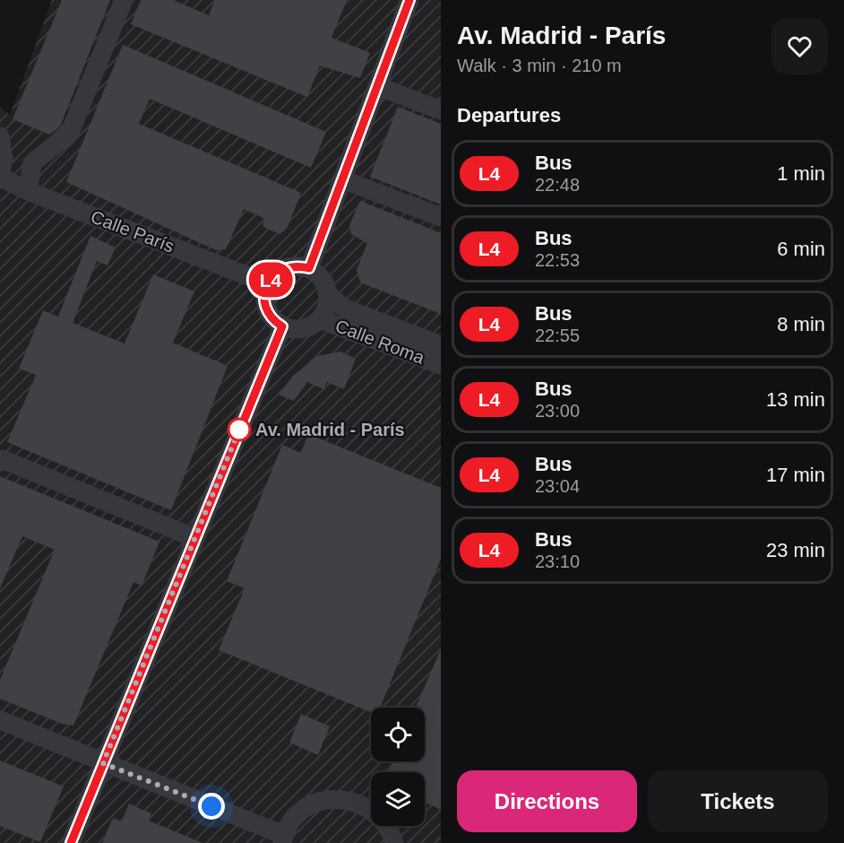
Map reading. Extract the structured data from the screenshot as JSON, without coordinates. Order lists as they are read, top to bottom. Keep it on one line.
{"streets":{"street":["Calle París","Calle Roma"]},"crossings":[["Calle París","Calle Roma"]],"places":["Av. Madrid - París"],"lines":["bus line L4"],"page":{"on_map":"L4","heading":[["Av. Madrid - París","Walk · 3 min · 210 m"],"Departures"],"list":[{"mark":"L4","name":"Bus","note":"22:48","value":"1 min"},{"mark":"L4","name":"Bus","note":"22:53","value":"6 min"},{"mark":"L4","name":"Bus","note":"22:55","value":"8 min"},{"mark":"L4","name":"Bus","note":"23:00","value":"13 min"},{"mark":"L4","name":"Bus","note":"23:04","value":"17 min"},{"mark":"L4","name":"Bus","note":"23:10","value":"23 min"}],"buttons":["Directions","Tickets"]}}
